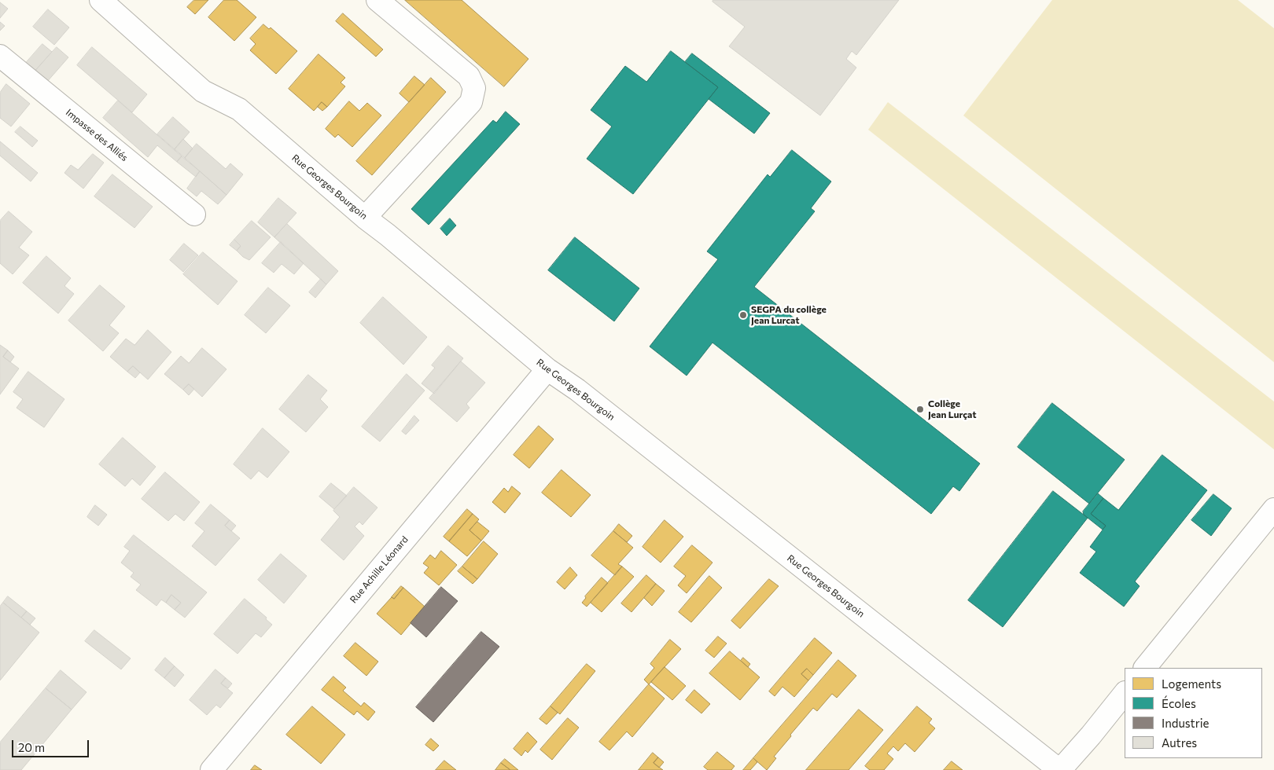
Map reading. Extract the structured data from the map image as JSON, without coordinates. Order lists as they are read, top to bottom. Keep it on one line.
{"streets":{"street":["Impasse des Alliés","Rue Georges Bourgoin","Rue Achille Léonard"]},"crossings":[["Rue Georges Bourgoin","Rue Achille Léonard"]],"places":["SEGPA du collège Jean Lurcat","Collège Jean Lurçat"],"legend":["Logements","Écoles","Industrie","Autres"],"scale_bar":"20 m"}
